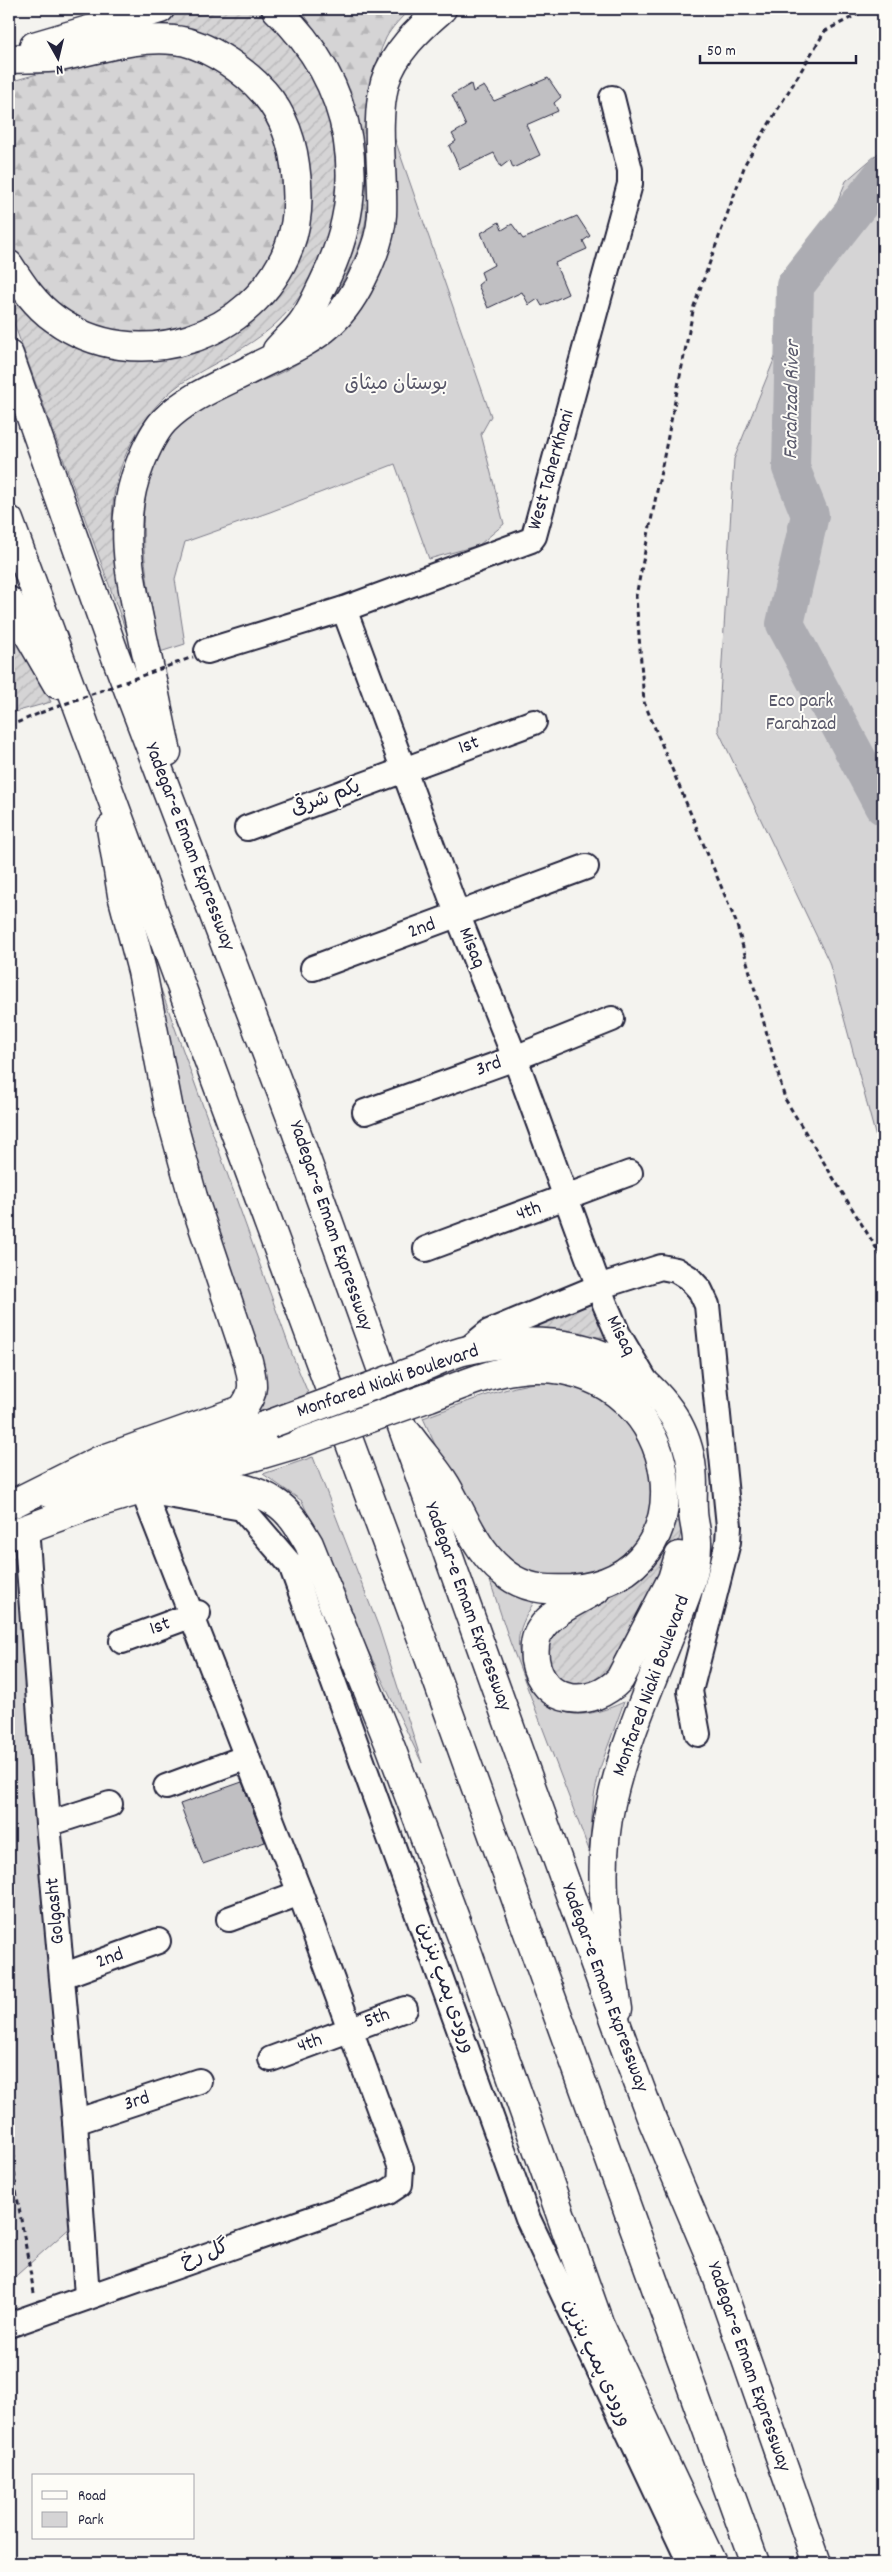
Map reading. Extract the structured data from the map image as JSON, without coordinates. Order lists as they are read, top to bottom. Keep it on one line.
{"streets":{"main road":["Yadegar-e Emam Expressway","Monfared Niaki Boulevard"],"street":["West TaherKhani","1st","یکم شرقی","2nd","Misaq","3rd","4th","Golgasht","ورودی پمپ بنزین","5th","گل رخ"]},"crossings":[["West TaherKhani","Misaq"],["1st","یکم شرقی"],["1st","Misaq"],["یکم شرقی","Misaq"],["Yadegar-e Emam Expressway","Monfared Niaki Boulevard"],["2nd","Misaq"],["2nd","Golgasht"],["Misaq","3rd"],["Misaq","4th"],["Misaq","Monfared Niaki Boulevard"],["3rd","Golgasht"],["4th","5th"],["4th","گل رخ"],["Monfared Niaki Boulevard","Golgasht"],["Monfared Niaki Boulevard","ورودی پمپ بنزین"],["Golgasht","گل رخ"],["5th","گل رخ"]],"water":["Farahzad River"],"parks":["بوستان میثاق","Eco park Farahzad"],"legend":["Road","Park"],"scale_bar":"50 m","north":"bottom"}
